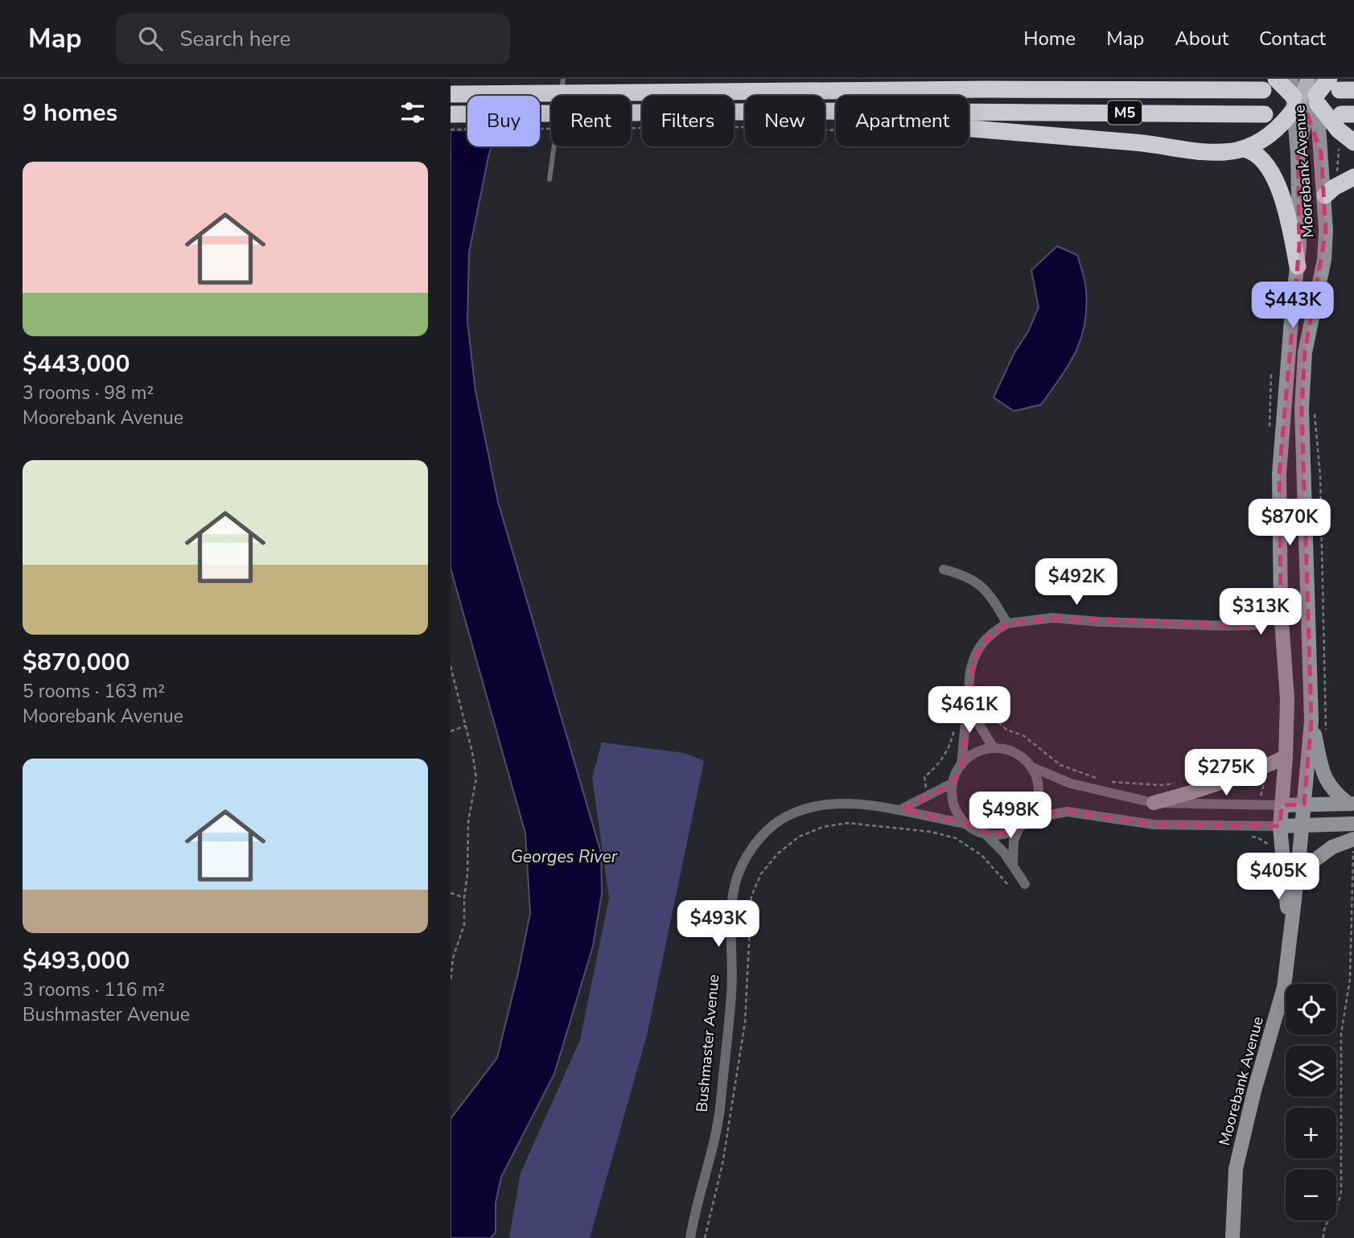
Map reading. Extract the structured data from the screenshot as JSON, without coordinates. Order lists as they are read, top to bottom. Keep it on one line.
{"streets":{"highway":["M5"],"main road":["Moorebank Avenue"],"street":["Bushmaster Avenue"]},"water":["Georges River"],"page":{"header":"Map","search":"Search here","nav":["Home","Map","About","Contact"],"heading":"9 homes","chip":["Buy","Rent","Filters","New","Apartment"],"list":[{"name":"$443,000","note":"3 rooms · 98 m² · Moorebank Avenue"},{"name":"$870,000","note":"5 rooms · 163 m² · Moorebank Avenue"},{"name":"$493,000","note":"3 rooms · 116 m² · Bushmaster Avenue"}],"price":["$443K","$870K","$492K","$313K","$461K","$275K","$498K","$405K","$493K"],"map_buttons":["+","−"]}}
